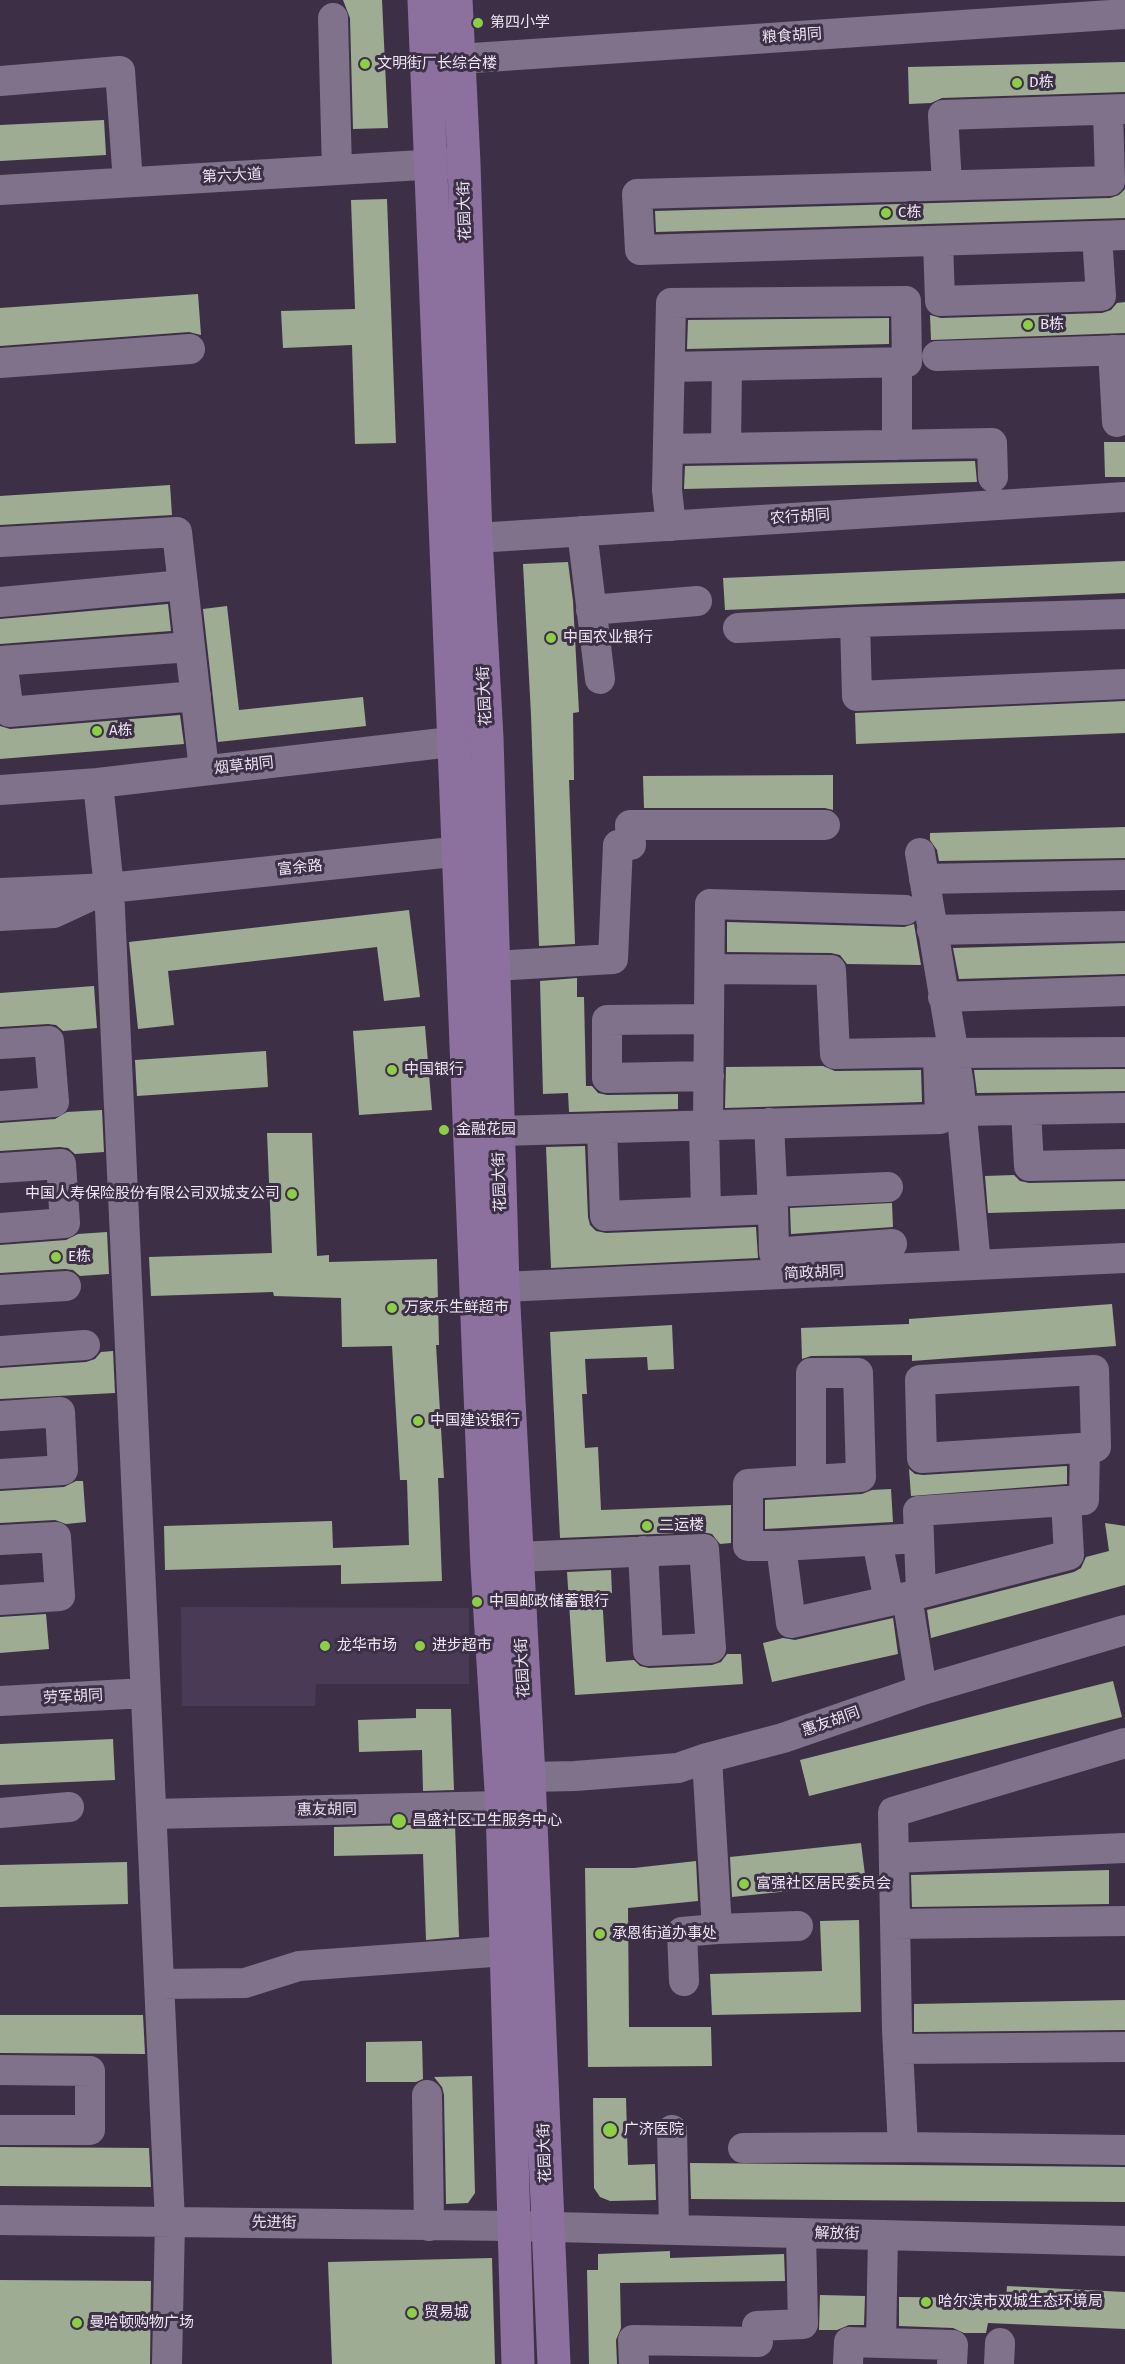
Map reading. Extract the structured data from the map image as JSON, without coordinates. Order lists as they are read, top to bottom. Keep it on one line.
{"streets":{"main road":["花园大街"],"street":["粮食胡同","第六大道","农行胡同","烟草胡同","富余路","简政胡同","劳军胡同","惠友胡同","先进街","解放街"]},"crossings":[["粮食胡同","花园大街"],["第六大道","花园大街"],["花园大街","农行胡同"],["花园大街","烟草胡同"],["花园大街","富余路"],["花园大街","简政胡同"],["花园大街","惠友胡同"],["花园大街","先进街"],["花园大街","解放街"],["先进街","解放街"]],"places":["第四小学","文明街厂长综合楼","D栋","C栋","B栋","中国农业银行","A栋","中国银行","金融花园","中国人寿保险股份有限公司双城支公司","E栋","万家乐生鲜超市","中国建设银行","二运楼","中国邮政储蓄银行","龙华市场","进步超市","昌盛社区卫生服务中心","富强社区居民委员会","承恩街道办事处","广济医院","哈尔滨市双城生态环境局","贸易城","曼哈顿购物广场"]}
